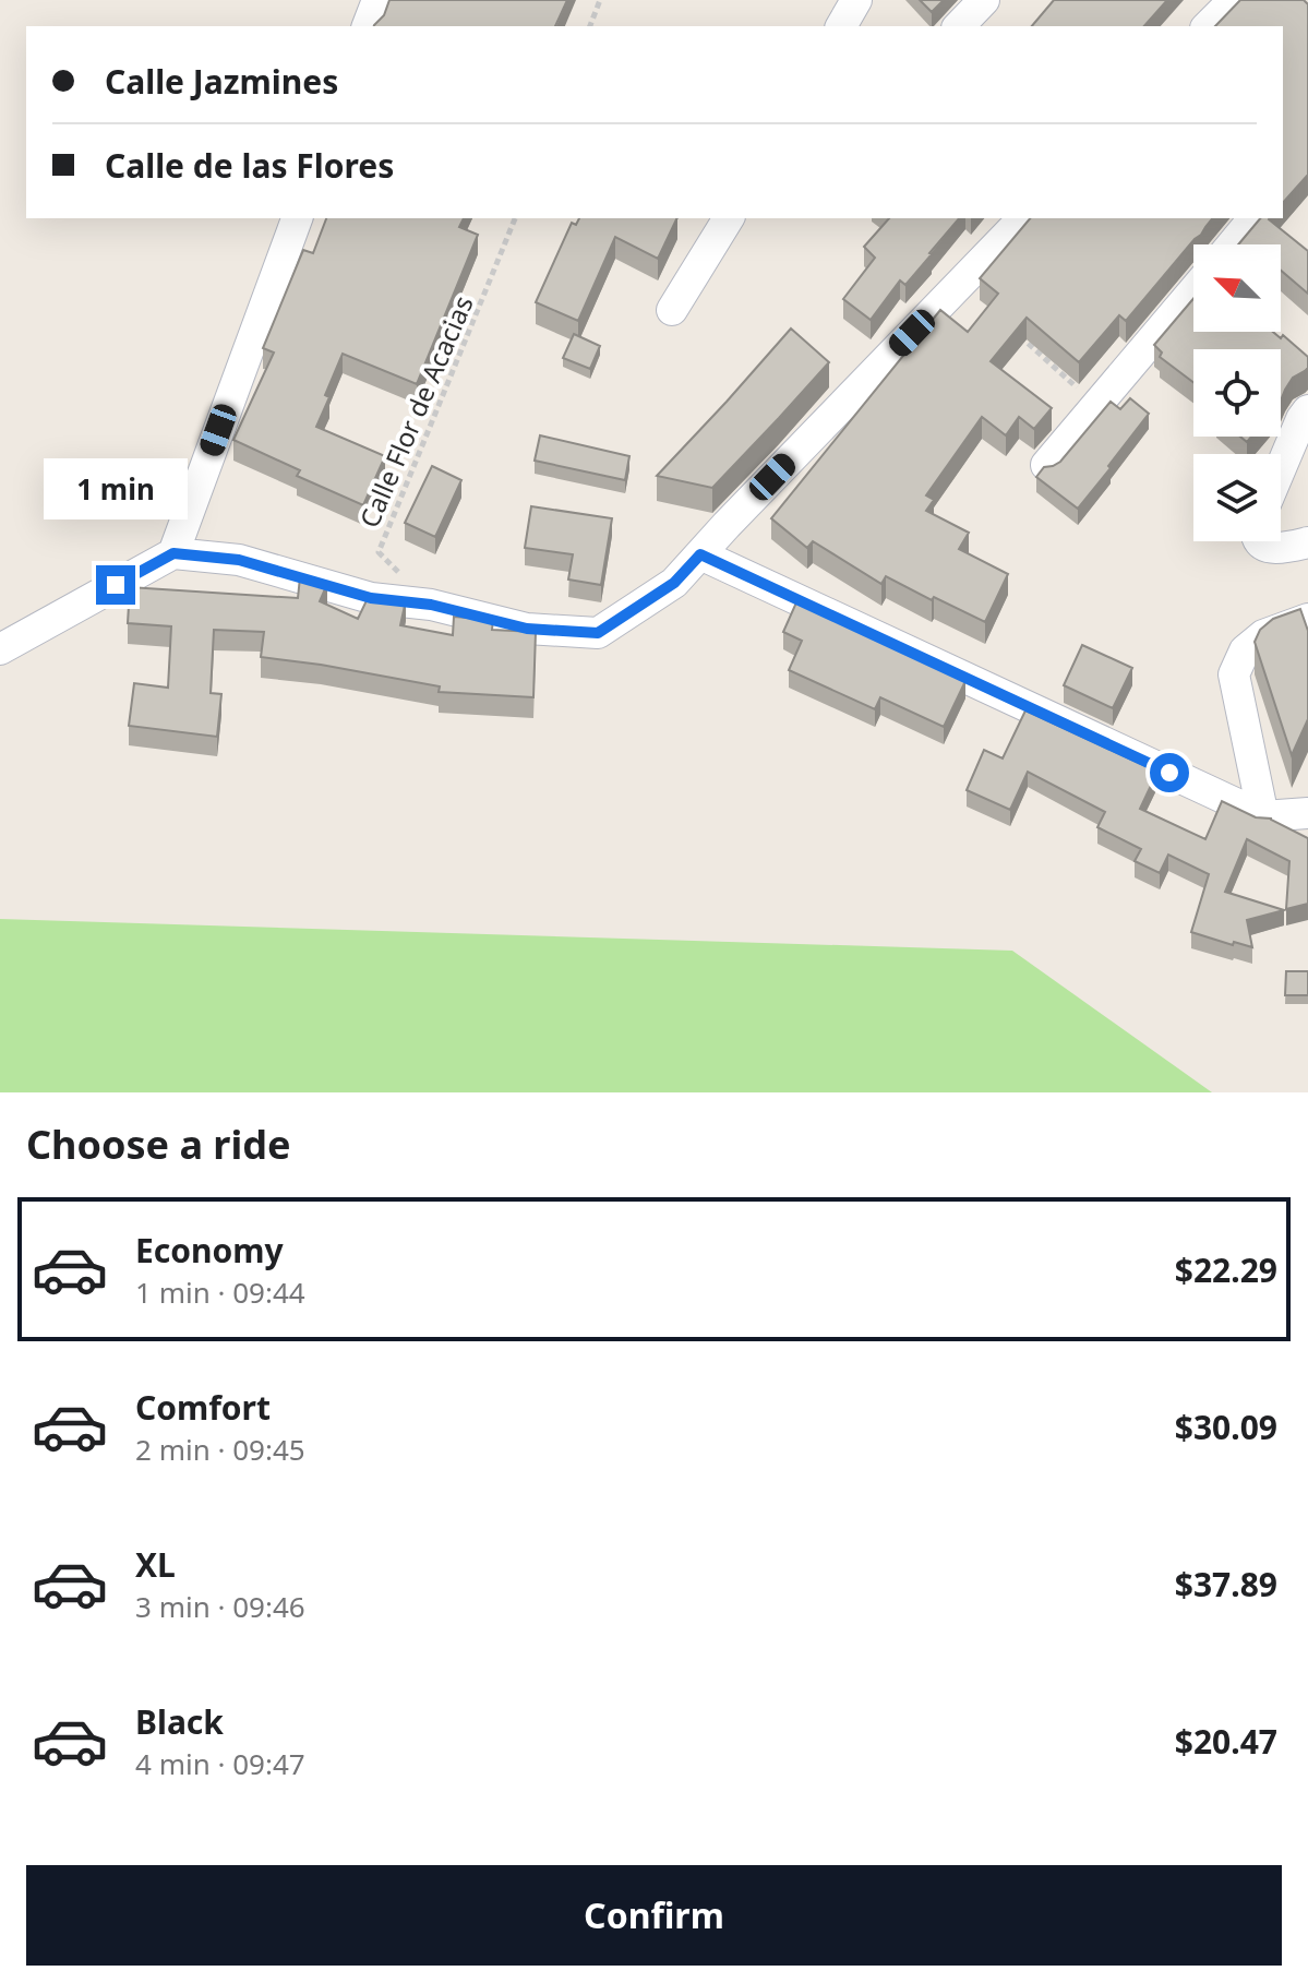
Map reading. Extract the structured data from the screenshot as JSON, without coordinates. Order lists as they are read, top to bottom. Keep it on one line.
{"streets":{"path":["Calle Flor de Acacias"]},"north":"top left","page":{"banner":["Calle Jazmines","Calle de las Flores"],"bubble":"1 min","heading":"Choose a ride","list":[{"name":"Economy","note":"1 min · 09:44","value":"$22.29"},{"name":"Comfort","note":"2 min · 09:45","value":"$30.09"},{"name":"XL","note":"3 min · 09:46","value":"$37.89"},{"name":"Black","note":"4 min · 09:47","value":"$20.47"}],"buttons":"Confirm"}}
